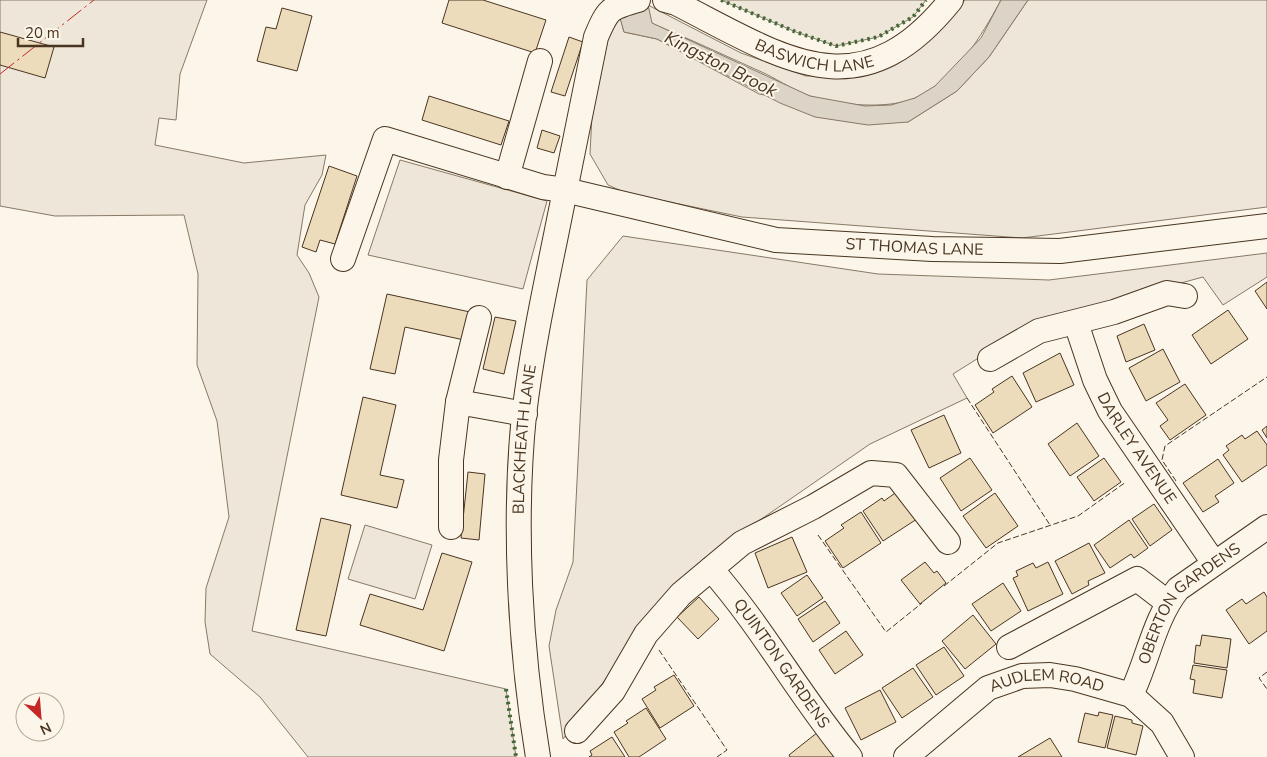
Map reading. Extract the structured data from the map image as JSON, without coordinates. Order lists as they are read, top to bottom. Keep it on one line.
{"streets":{"street":["BASWICH LANE","ST THOMAS LANE","BLACKHEATH LANE","DARLEY AVENUE","OBERTON GARDENS","QUINTON GARDENS","AUDLEM ROAD"]},"crossings":[["ST THOMAS LANE","BLACKHEATH LANE"],["DARLEY AVENUE","OBERTON GARDENS"],["OBERTON GARDENS","AUDLEM ROAD"]],"water":["Kingston Brook"],"scale_bar":"20 m","north":"bottom right"}
